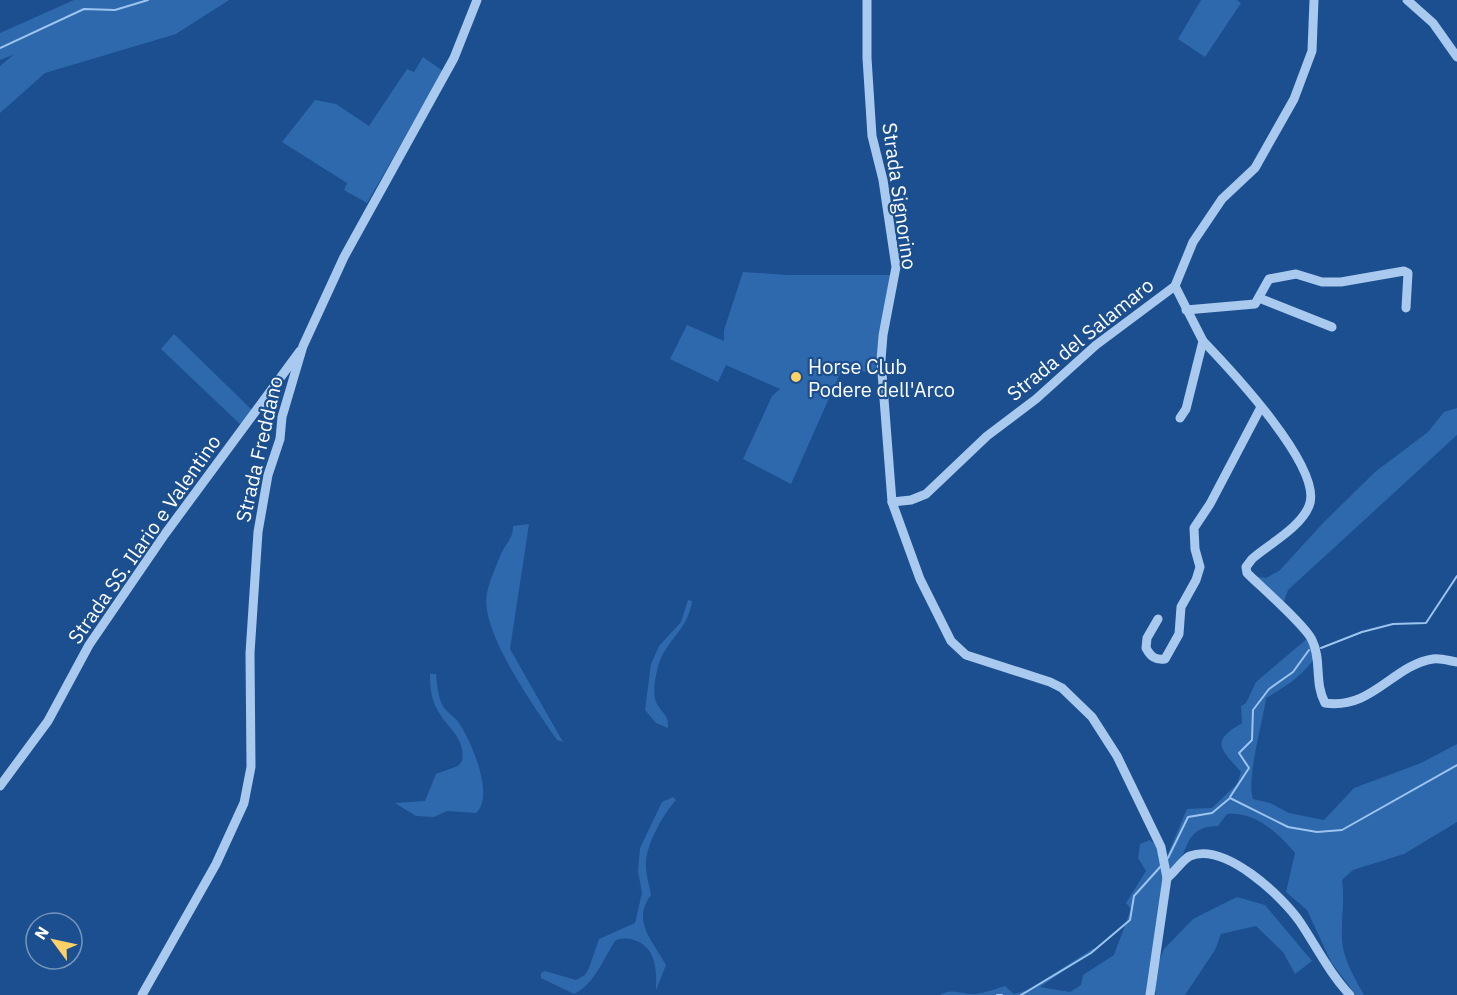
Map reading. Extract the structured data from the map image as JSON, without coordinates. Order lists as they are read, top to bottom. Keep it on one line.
{"streets":{"street":["Strada Signorino","Strada del Salamaro","Strada Freddano","Strada SS. Ilario e Valentino"]},"crossings":[["Strada Signorino","Strada del Salamaro"],["Strada Freddano","Strada SS. Ilario e Valentino"]],"places":["Horse Club Podere dell'Arco"],"north":"top left"}
